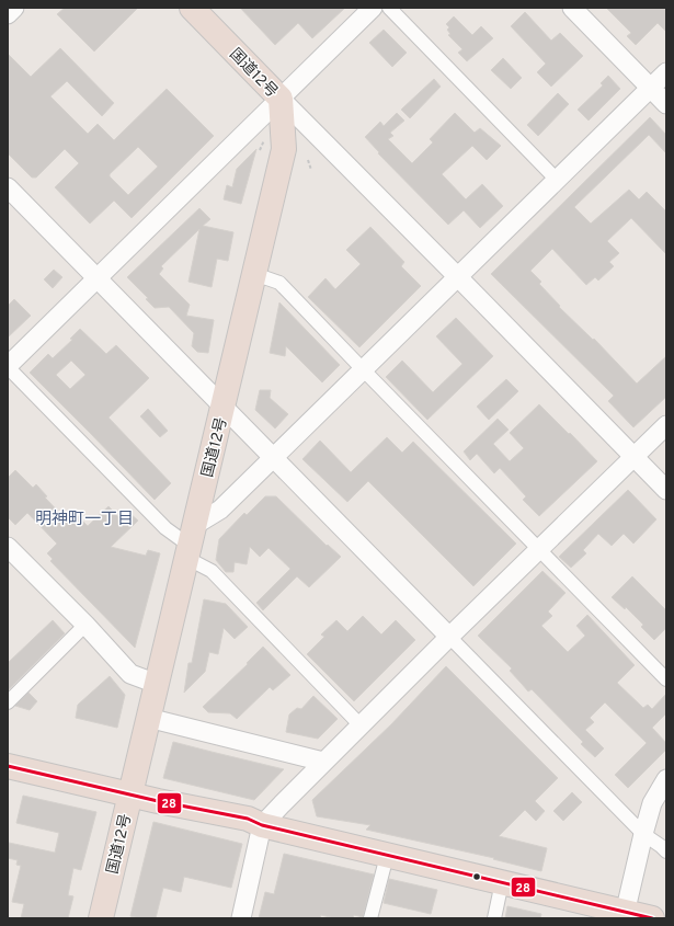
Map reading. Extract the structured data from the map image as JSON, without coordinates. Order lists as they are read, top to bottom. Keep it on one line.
{"streets":{"highway":["国道12号"]},"districts":["明神町一丁目"],"lines":["transit line 28"]}
